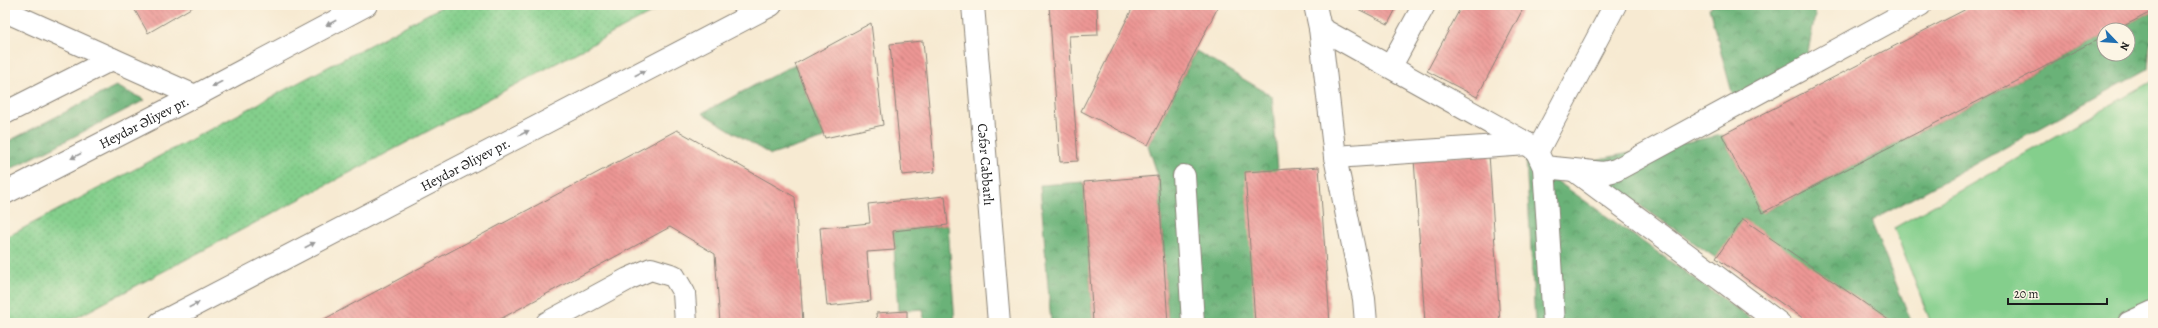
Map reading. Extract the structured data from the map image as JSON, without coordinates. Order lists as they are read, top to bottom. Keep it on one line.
{"streets":{"main road":["Heydər Əliyev pr.","Cəfər Cabbarlı"]},"scale_bar":"20 m","north":"bottom right"}
